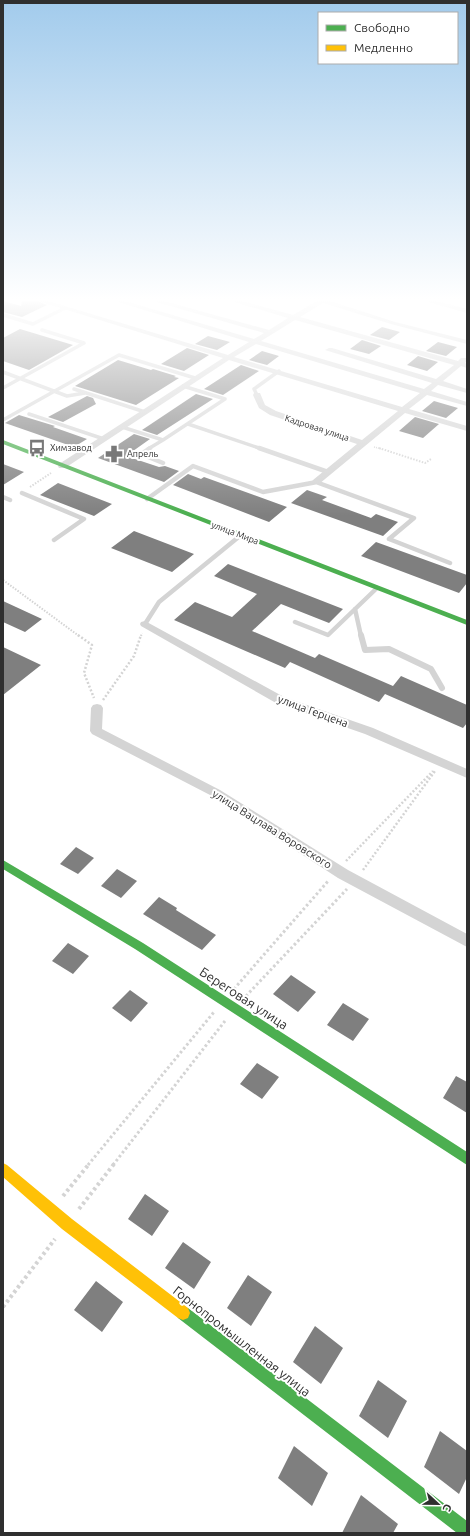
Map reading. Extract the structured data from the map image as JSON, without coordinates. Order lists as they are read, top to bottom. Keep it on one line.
{"streets":{"street":["Кадровая улица","улица Мира","улица Герцена","улица Вацлава Воровского","Береговая улица","Горнопромышленная улица"]},"places":{"bus stop":["Химзавод"],"pharmacy":["Апрель"]},"legend":["Свободно","Медленно"],"north":"right"}
